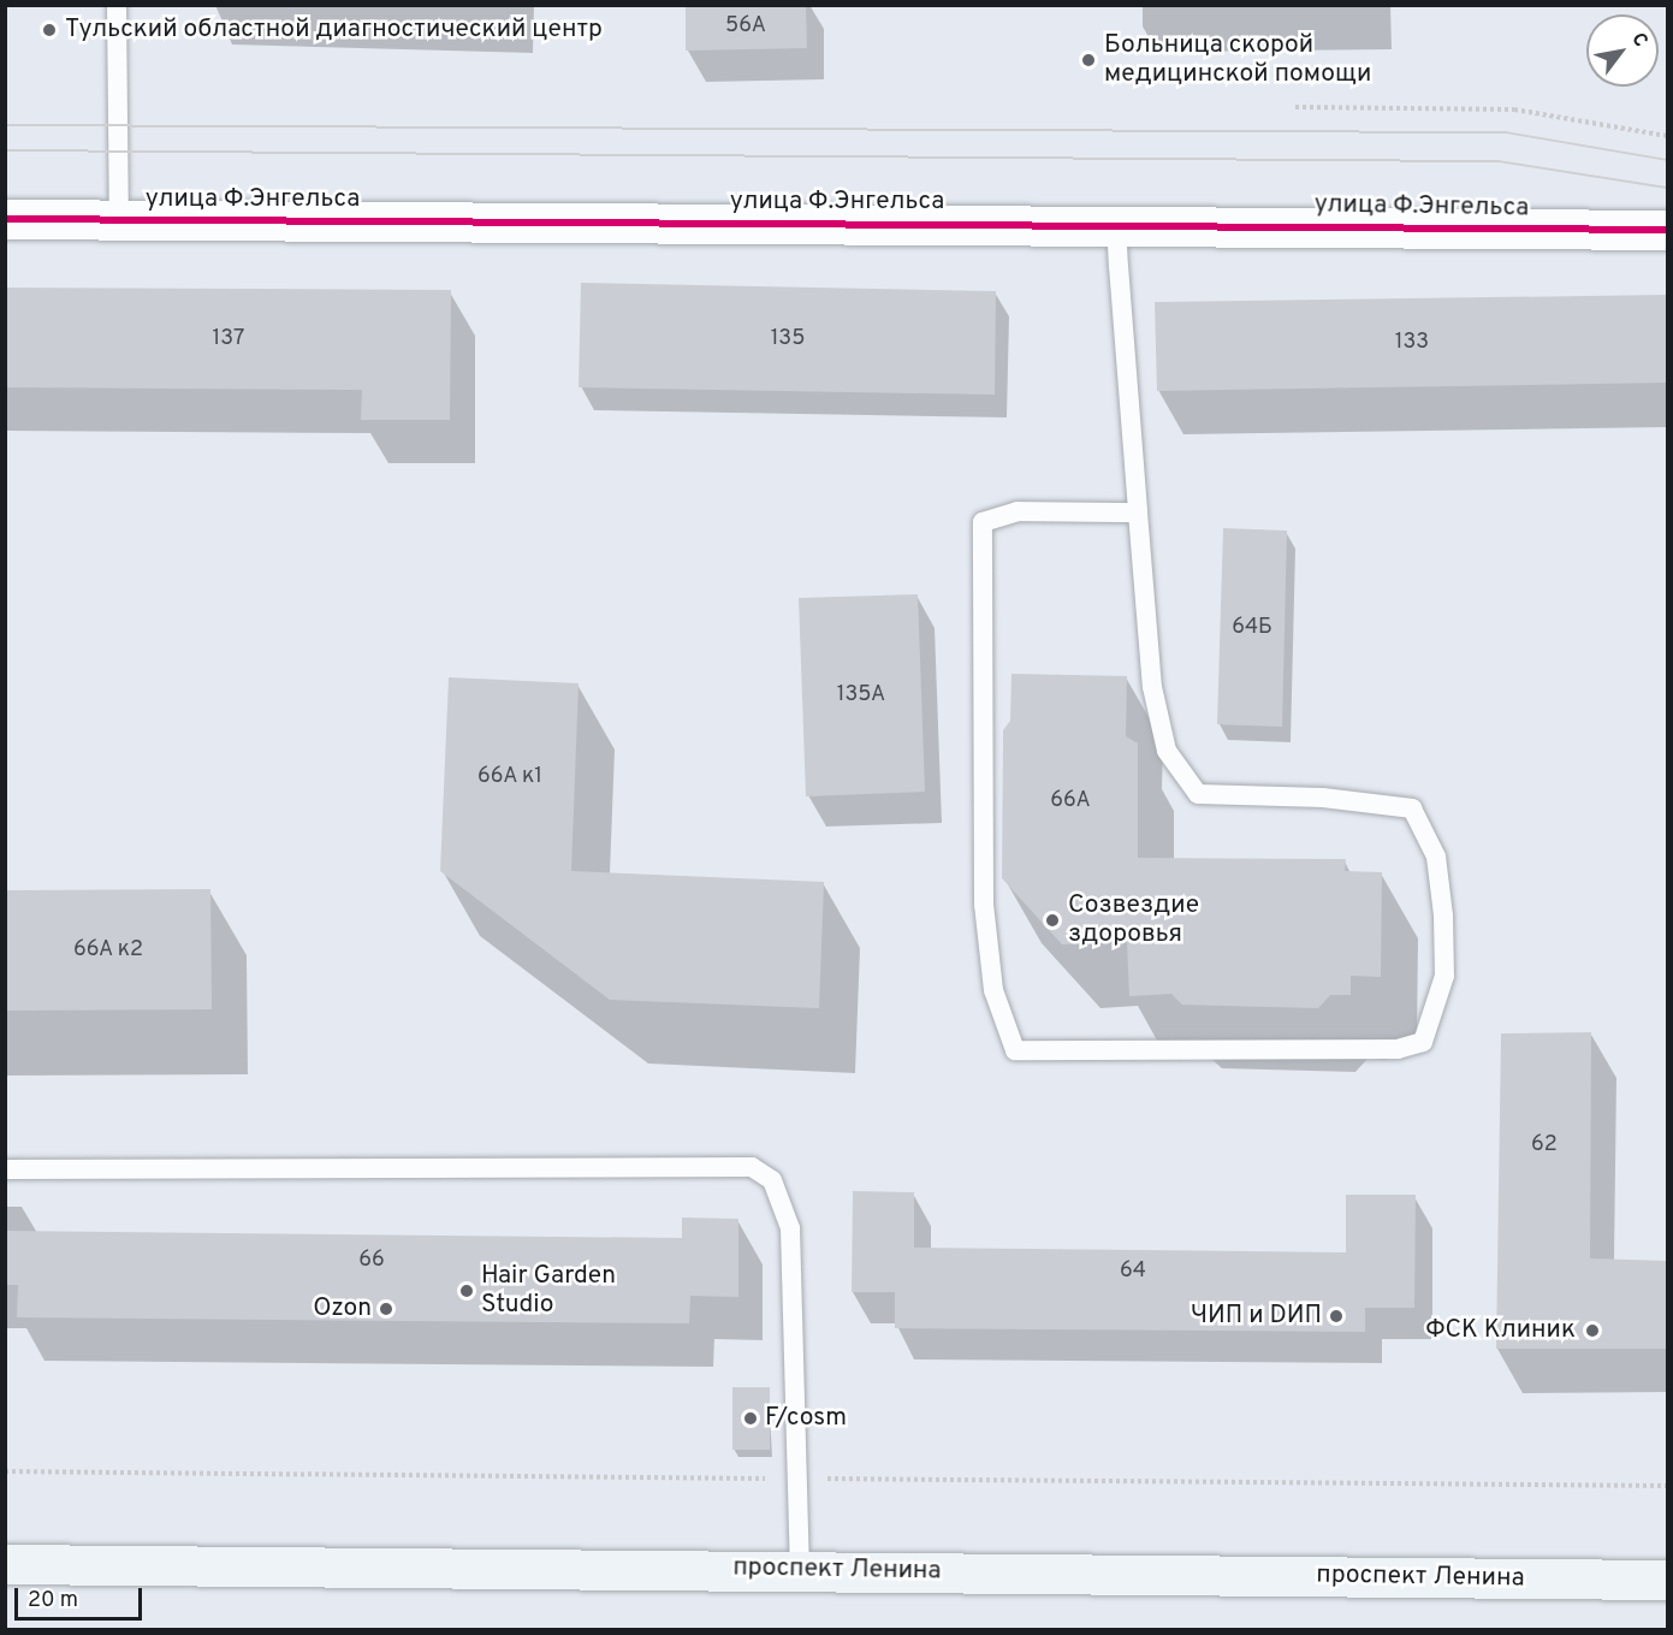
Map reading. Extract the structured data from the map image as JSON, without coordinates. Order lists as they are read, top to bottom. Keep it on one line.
{"streets":{"main road":["проспект Ленина"],"street":["улица Ф.Энгельса"]},"places":["Тульский областной диагностический центр","Больница скорой медицинской помощи","Созвездие здоровья","Hair Garden Studio","Ozon","ЧИП и DИП","ФСК Клиник","F/cosm"],"house_numbers":["56А","137","135","133","64Б","135А","66А к1","66А","66А к2","62","66","64"],"scale_bar":"20 m","north":"top right"}
